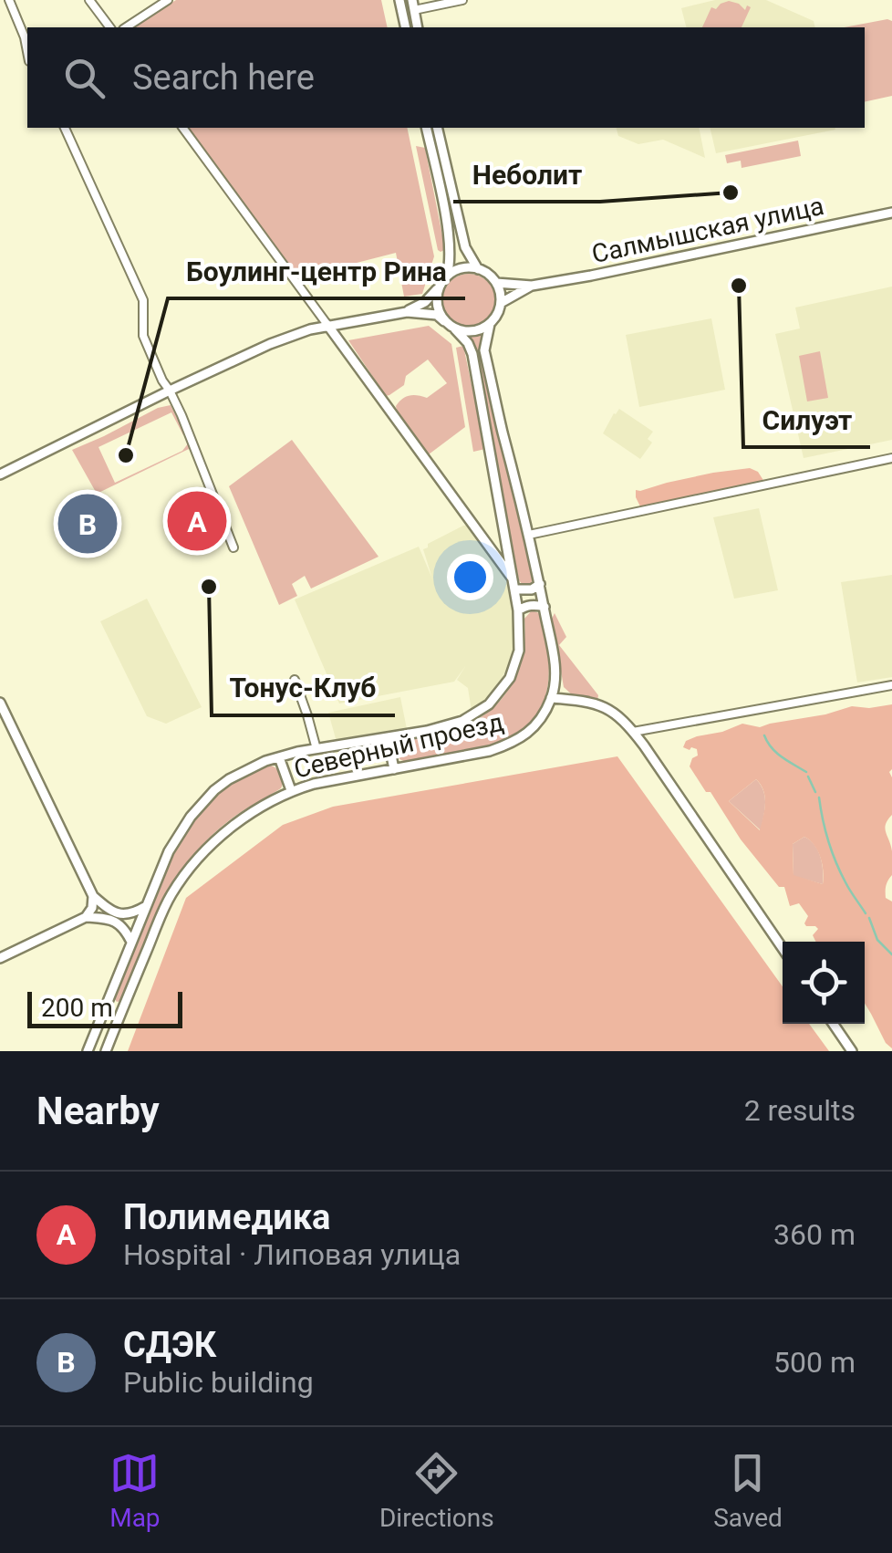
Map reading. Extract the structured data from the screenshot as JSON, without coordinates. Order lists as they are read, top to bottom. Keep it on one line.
{"streets":{"main road":["Салмышская улица","Северный проезд"]},"places":["Неболит","Силуэт","Боулинг-центр Рина","Тонус-Клуб"],"scale_bar":"200 m","page":{"search":"Search here","pins":["A","B"],"scale":"200 m","heading":["Nearby","2 results"],"list":[{"mark":"A","name":"Полимедика","note":"Hospital · Липовая улица","value":"360 m"},{"mark":"B","name":"СДЭК","note":"Public building","value":"500 m"}],"nav":["Map","Directions","Saved"]}}
